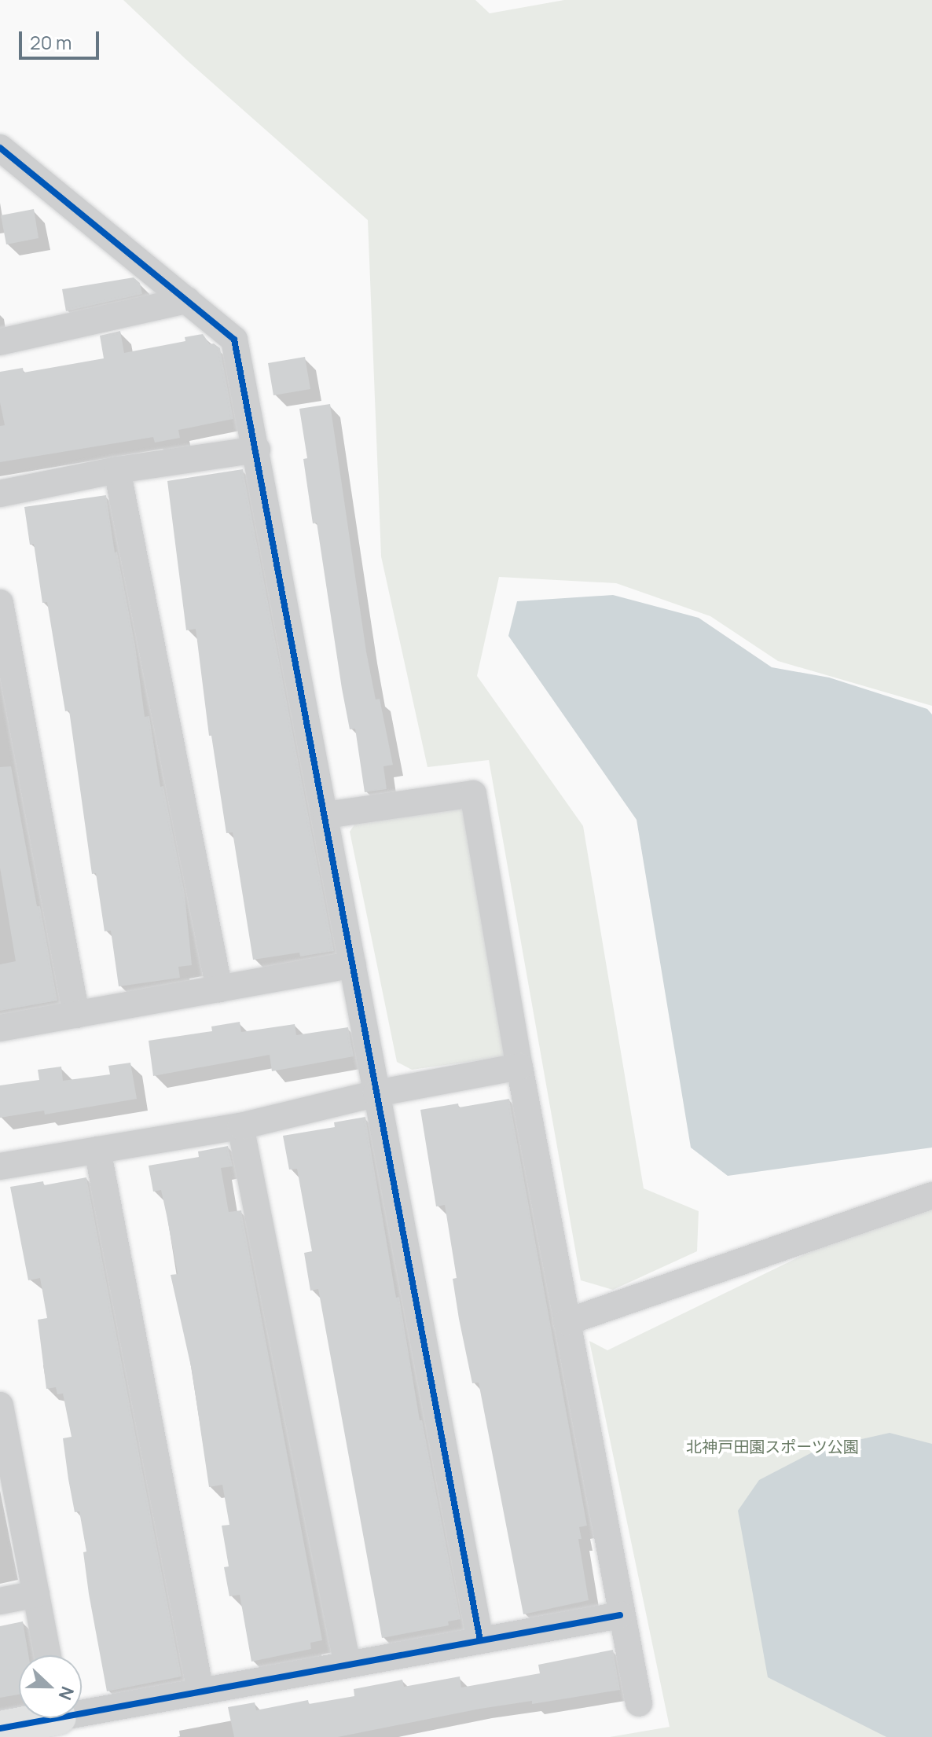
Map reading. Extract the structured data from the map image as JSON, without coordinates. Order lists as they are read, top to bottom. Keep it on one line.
{"parks":["北神戸田園スポーツ公園"],"scale_bar":"20 m","north":"right"}
